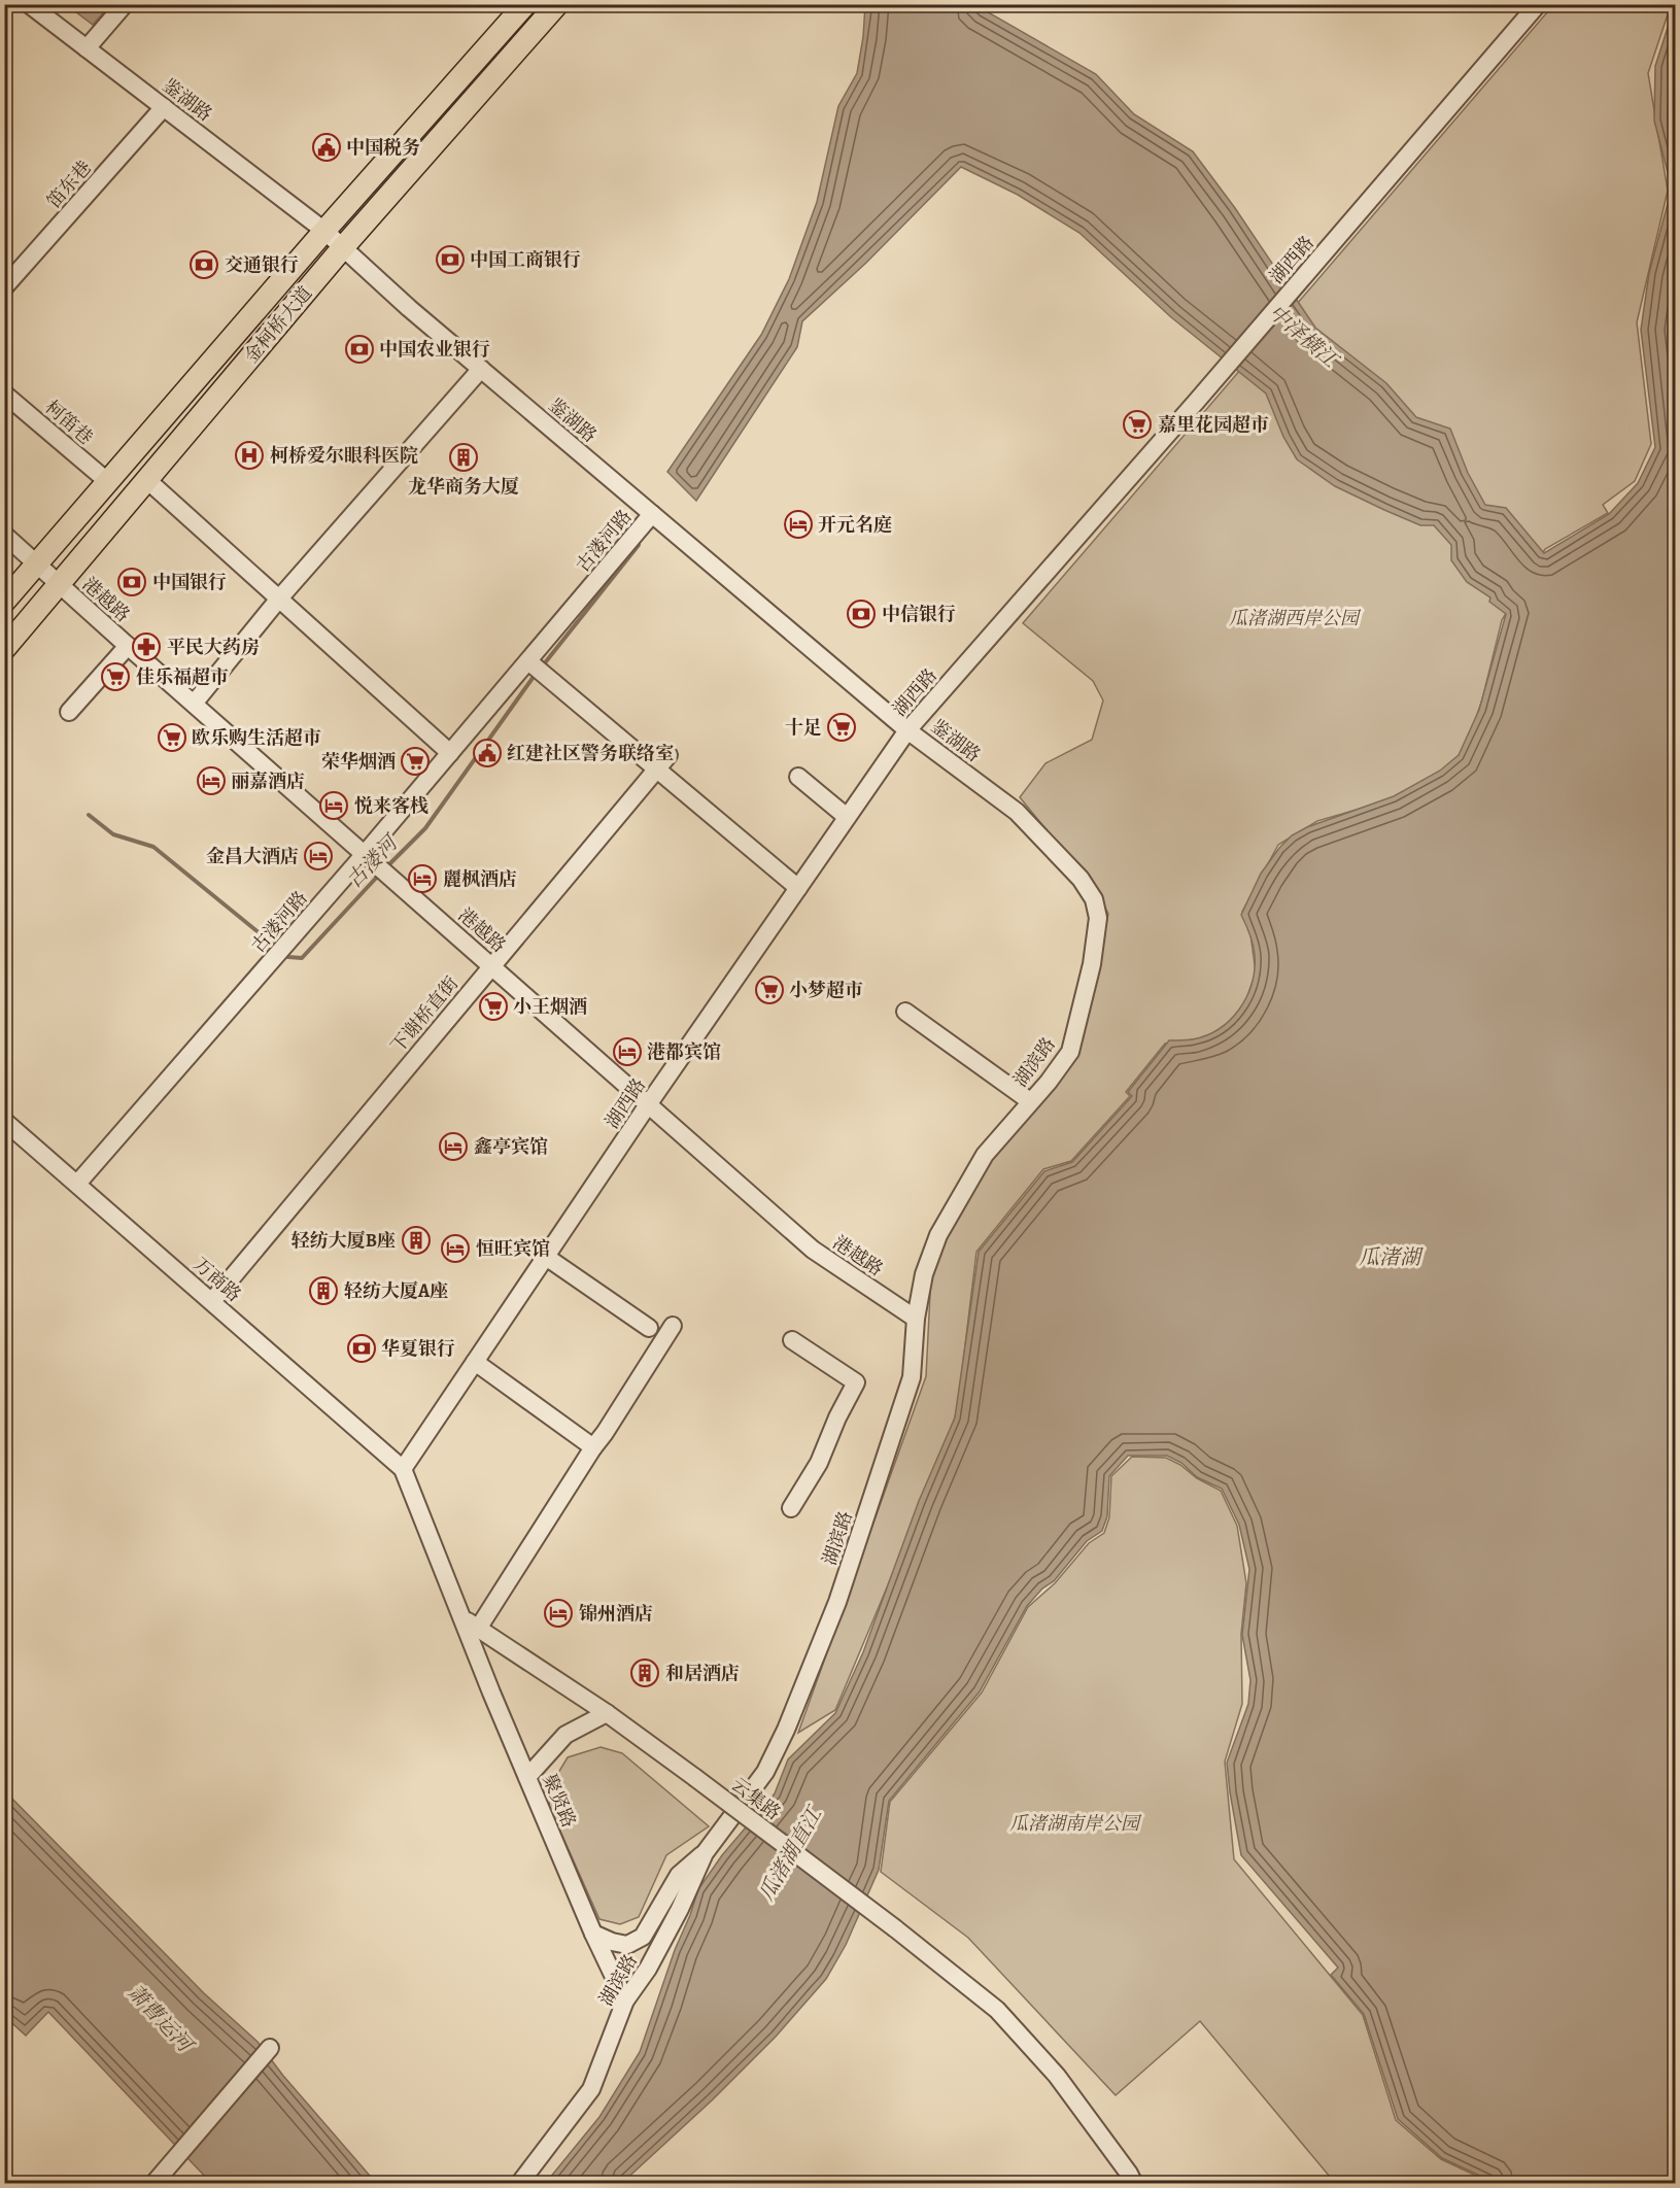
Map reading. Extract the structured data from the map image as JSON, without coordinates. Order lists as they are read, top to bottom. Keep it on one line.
{"streets":{"main road":["金柯桥大道"],"street":["鉴湖路","笛东巷","湖西路","柯笛巷","古溇河路","港越路","下谢桥直街","湖滨路","万商路","云集路","聚贤路"]},"crossings":[["鉴湖路","笛东巷"],["鉴湖路","湖西路"],["鉴湖路","金柯桥大道"],["鉴湖路","古溇河路"],["鉴湖路","湖滨路"],["湖西路","港越路"],["湖西路","万商路"],["金柯桥大道","柯笛巷"],["金柯桥大道","港越路"],["古溇河路","港越路"],["古溇河路","万商路"],["港越路","下谢桥直街"],["港越路","湖滨路"],["下谢桥直街","万商路"],["湖滨路","聚贤路"],["云集路","聚贤路"]],"water":["中泽横江","古溇河","瓜渚湖","瓜渚湖直江","萧曹运河"],"parks":["瓜渚湖西岸公园","瓜渚湖南岸公园"],"places":{"public building":["中国税务","红建社区警务联络室"],"bank":["中国工商银行","交通银行","中国农业银行","中国银行","中信银行","华夏银行"],"supermarket":["嘉里花园超市","佳乐福超市","十足","欧乐购生活超市","荣华烟酒","小梦超市","小王烟酒"],"hospital":["柯桥爱尔眼科医院"],"building":["龙华商务大厦","轻纺大厦B座","轻纺大厦A座","和居酒店"],"hotel":["开元名庭","丽嘉酒店","悦来客栈","金昌大酒店","麗枫酒店","港都宾馆","鑫亭宾馆","恒旺宾馆","锦州酒店"],"pharmacy":["平民大药房"]}}
